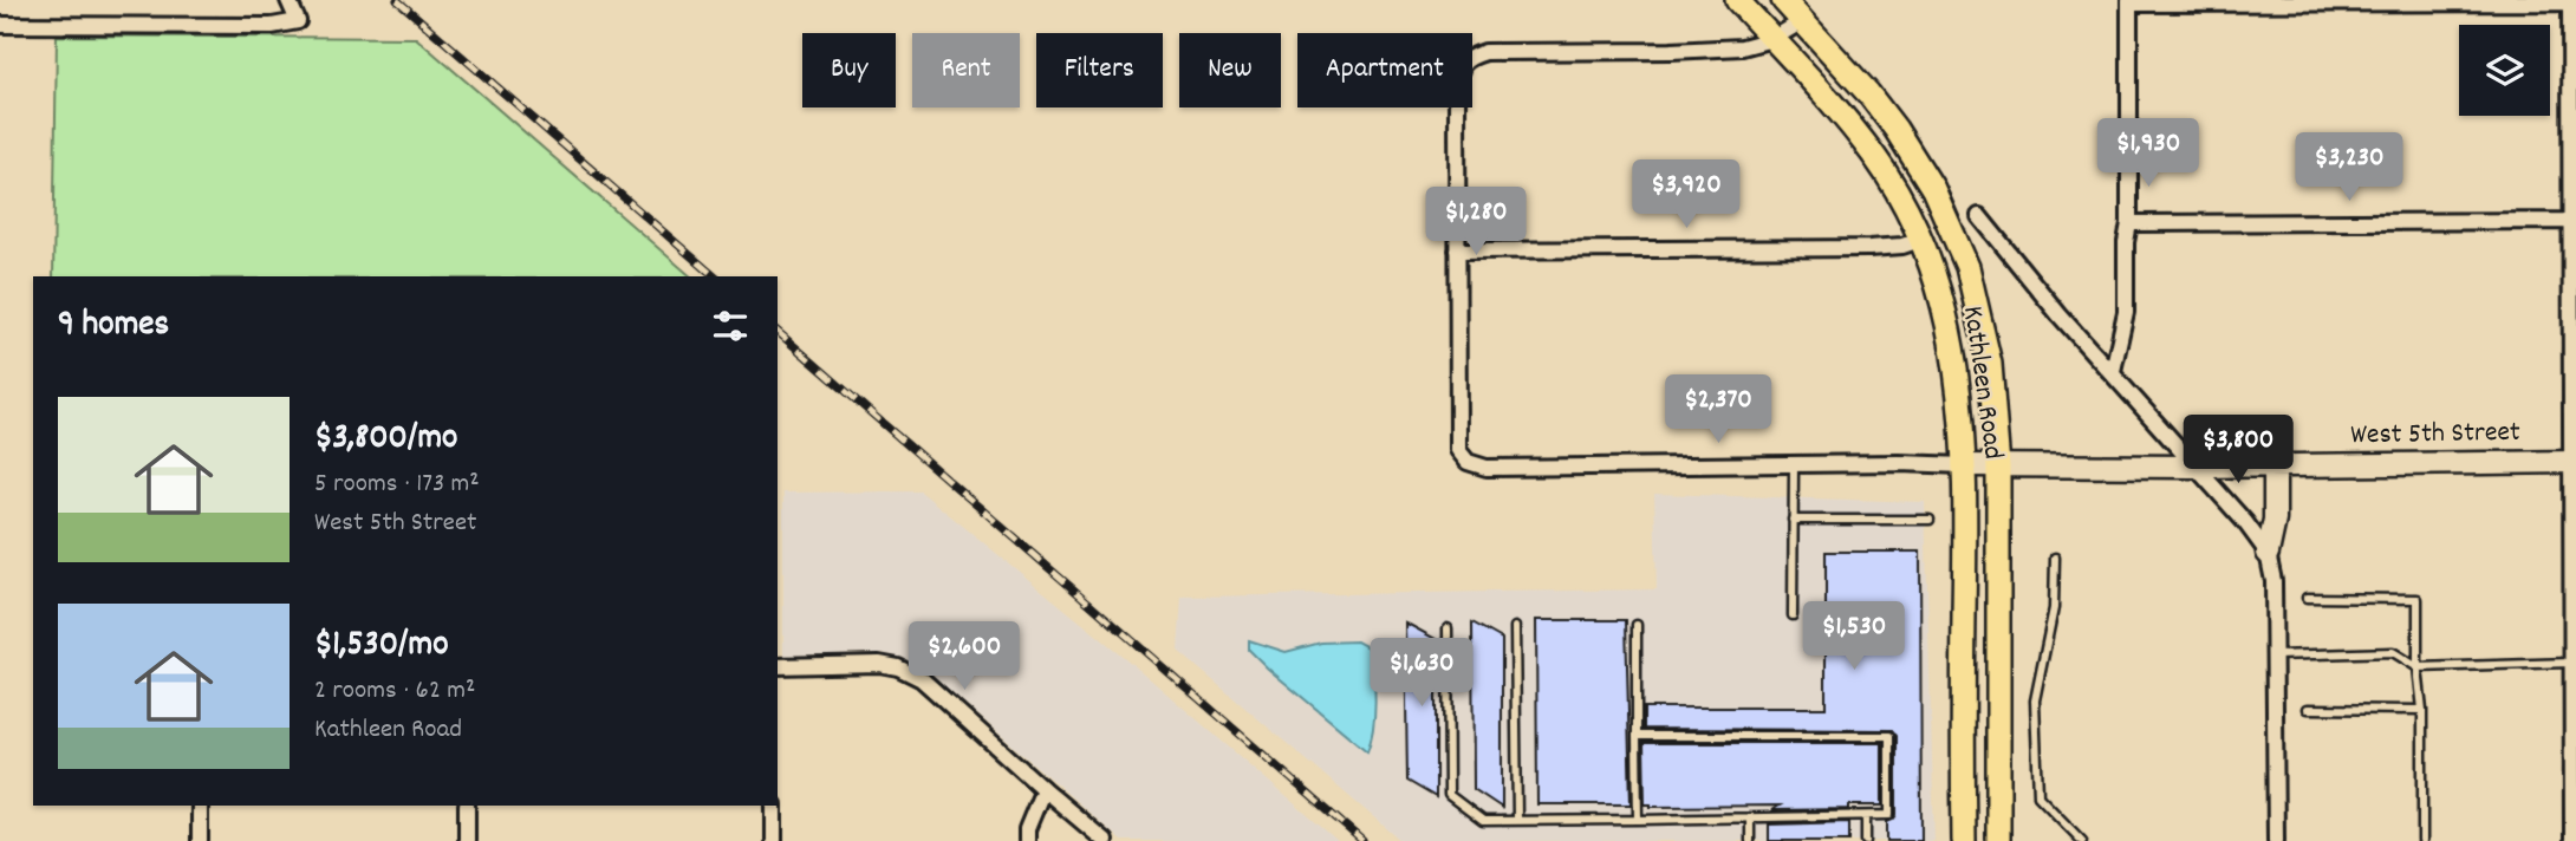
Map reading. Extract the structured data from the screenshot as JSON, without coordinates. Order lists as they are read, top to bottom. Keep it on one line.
{"streets":{"main road":["Kathleen Road"],"street":["West 5th Street"]},"crossings":[["Kathleen Road","West 5th Street"]],"page":{"chip":["Buy","Rent","Filters","New","Apartment"],"price":["$1,930","$3,230","$3,920","$1,280","$2,370","$3,800","$1,530","$2,600","$1,630"],"heading":"9 homes","list":[{"name":"$3,800/mo","note":"5 rooms · 173 m² · West 5th Street"},{"name":"$1,530/mo","note":"2 rooms · 62 m² · Kathleen Road"}]}}
